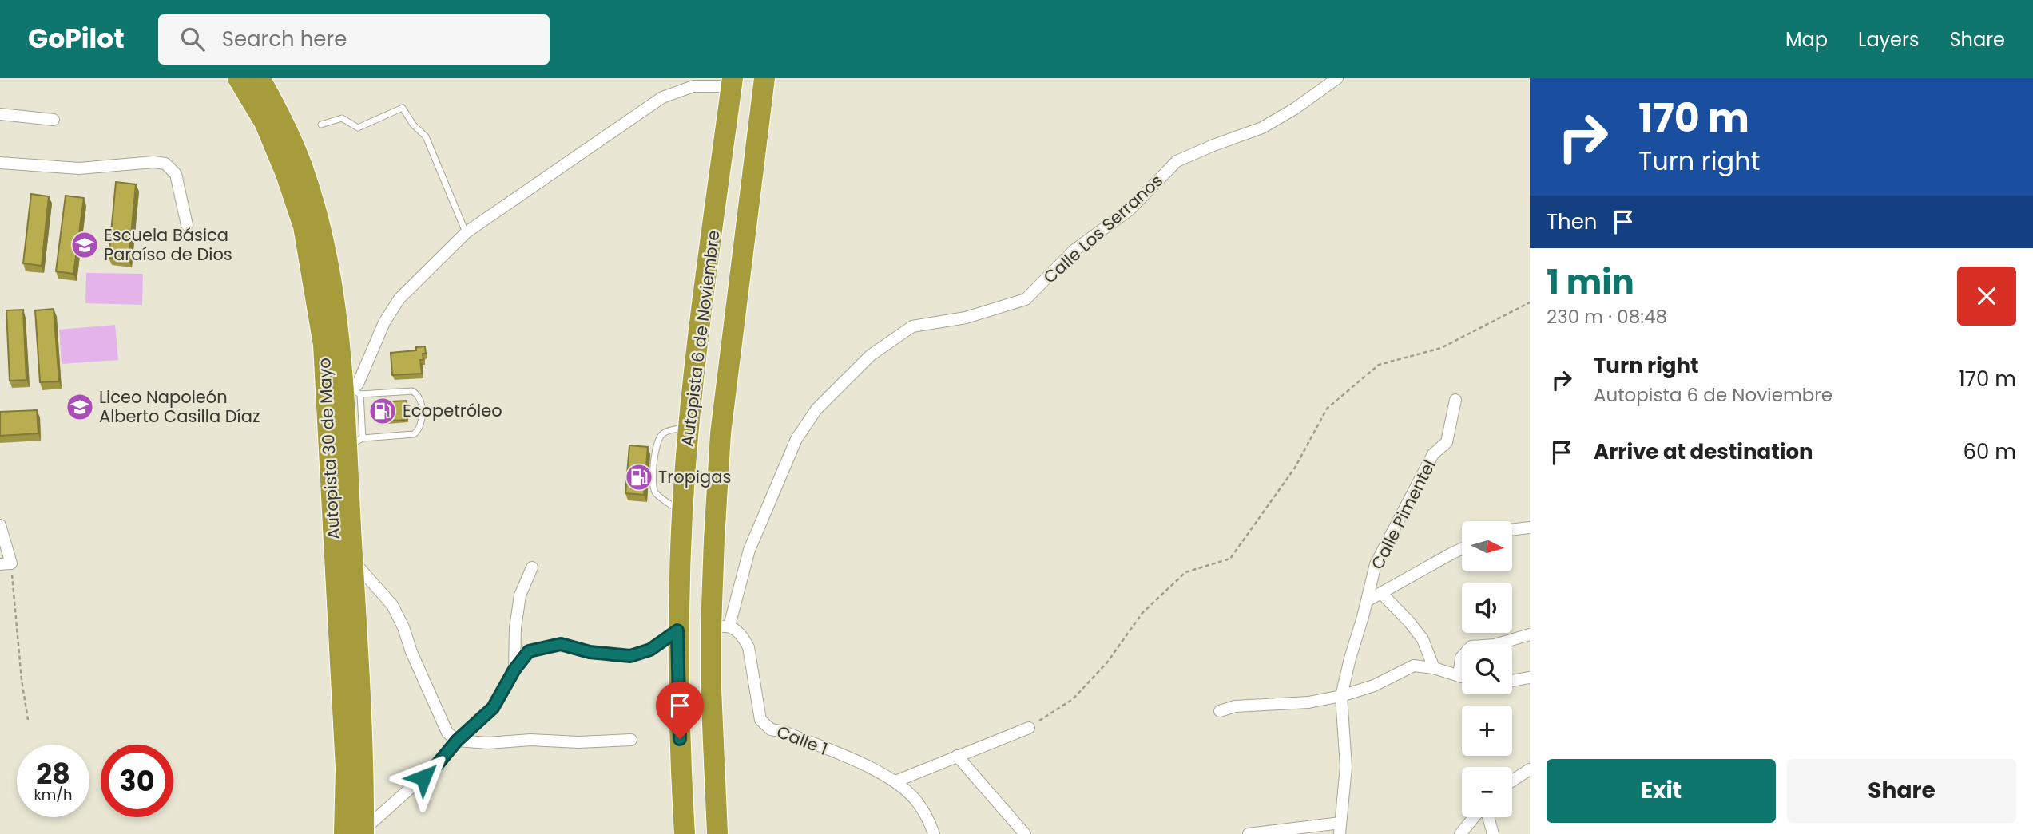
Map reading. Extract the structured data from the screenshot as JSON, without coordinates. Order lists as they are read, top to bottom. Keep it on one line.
{"streets":{"highway":["Autopista 6 de Noviembre","Autopista 30 de Mayo"],"street":["Calle Los Serranos","Calle Pimentel","Calle 1"]},"crossings":[["Calle Los Serranos","Autopista 6 de Noviembre"],["Calle Los Serranos","Calle 1"],["Autopista 6 de Noviembre","Calle 1"]],"places":{"school or university":["Escuela Básica Paraíso de Dios","Liceo Napoleón Alberto Casilla Díaz"],"fuel station":["Ecopetróleo","Tropigas"]},"north":"right","page":{"header":"GoPilot","search":"Search here","nav":["Map","Layers","Share"],"turn":["170 m","Turn right"],"then":"Then","heading":["1 min","230 m · 08:48"],"list":[{"name":"Turn right","note":"Autopista 6 de Noviembre","value":"170 m"},{"name":"Arrive at destination","value":"60 m"}],"map_buttons":["+","−"],"speed":"28 km/h","limit":"30","buttons":["Exit","Share"]}}
